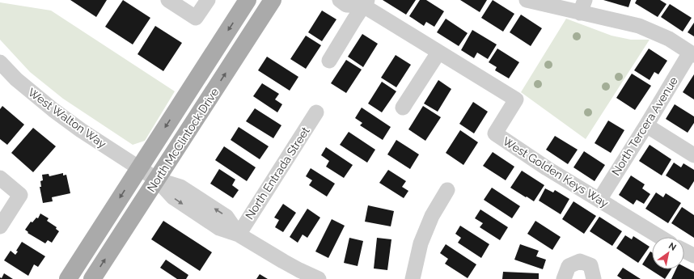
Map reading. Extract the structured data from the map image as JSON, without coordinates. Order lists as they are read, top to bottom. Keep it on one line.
{"streets":{"main road":["North McClintock Drive"],"street":["West Walton Way","North Tercera Avenue","West Golden Keys Way","North Entrada Street"]},"crossings":[["West Walton Way","North McClintock Drive"],["West Walton Way","North Entrada Street"],["North Tercera Avenue","West Golden Keys Way"]],"north":"top right"}
